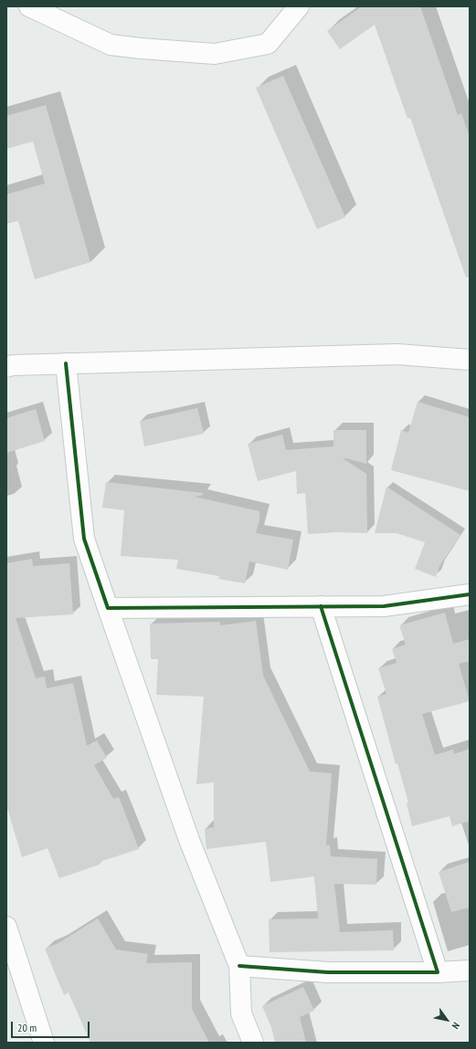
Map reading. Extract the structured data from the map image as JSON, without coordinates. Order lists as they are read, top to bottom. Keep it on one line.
{"scale_bar":"20 m","north":"bottom right"}
